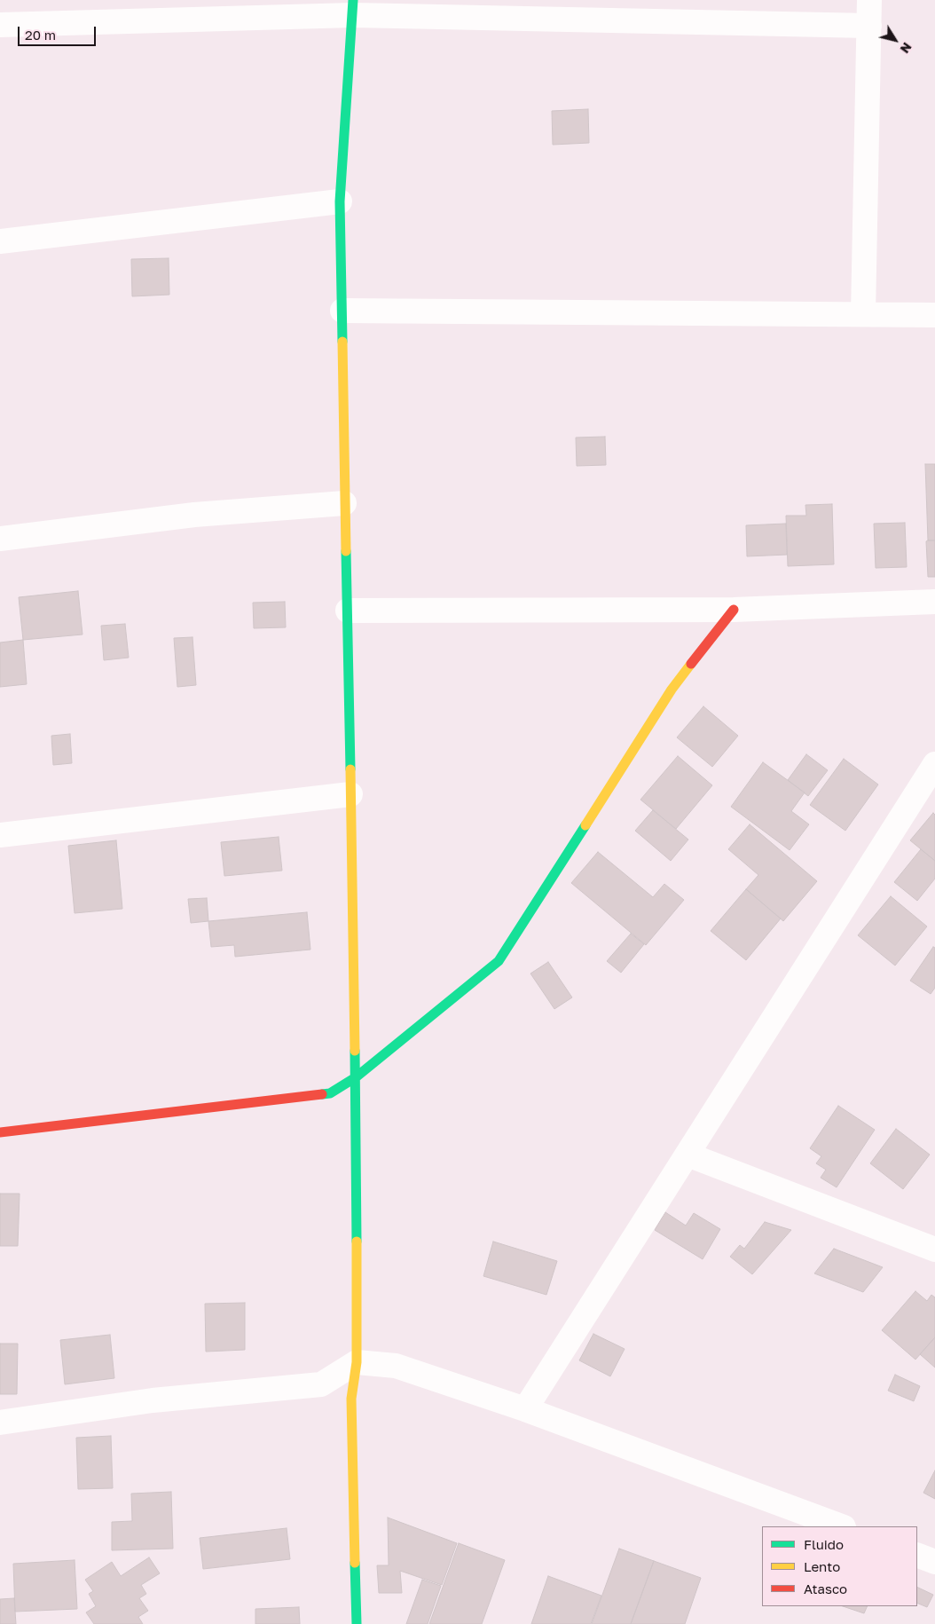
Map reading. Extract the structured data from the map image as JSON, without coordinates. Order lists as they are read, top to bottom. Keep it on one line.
{"legend":["Fluido","Lento","Atasco"],"scale_bar":"20 m","north":"bottom right"}
